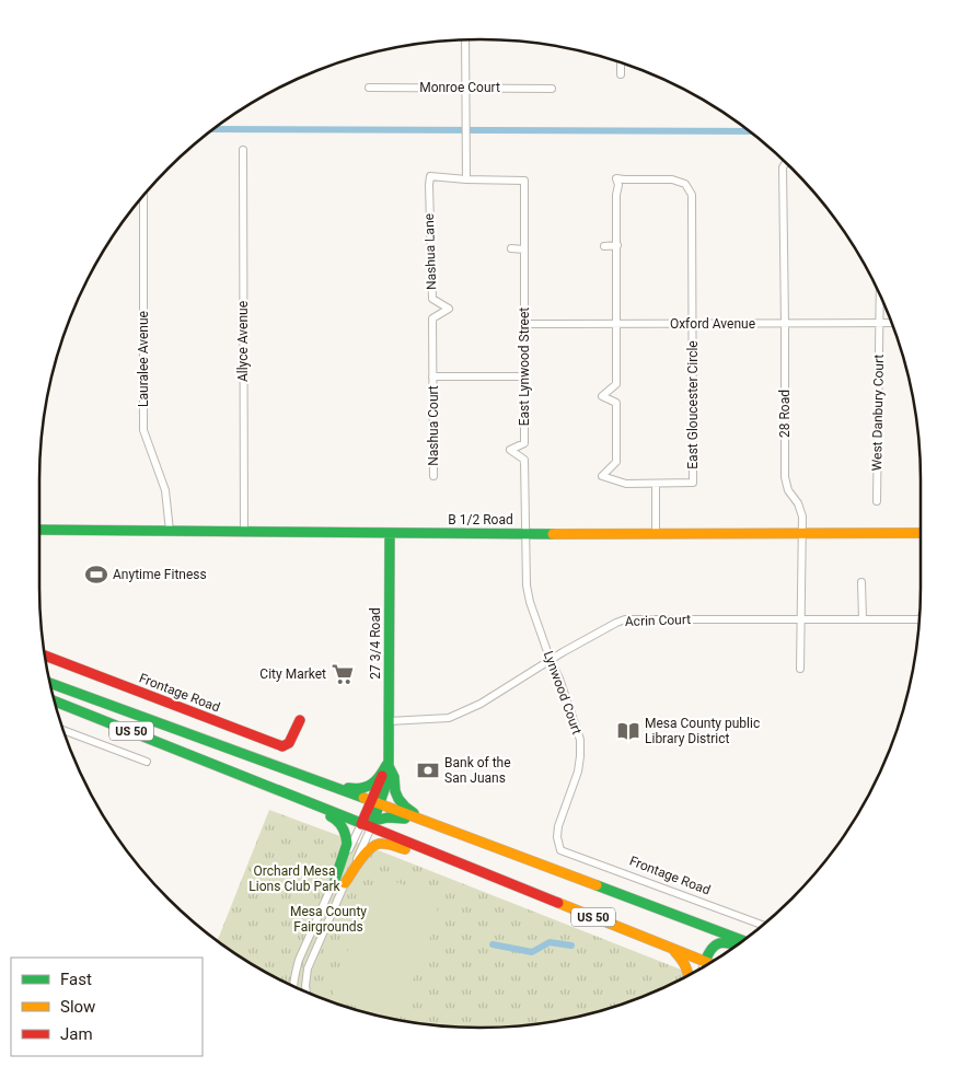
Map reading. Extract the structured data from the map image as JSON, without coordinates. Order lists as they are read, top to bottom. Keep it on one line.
{"streets":{"main road":["B 1/2 Road","27 3/4 Road","Frontage Road","US 50"],"street":["Monroe Court","Nashua Lane","Oxford Avenue","Allyce Avenue","Lauralee Avenue","East Lynwood Street","East Gloucester Circle","West Danbury Court","28 Road","Nashua Court","Acrin Court","Lynwood Court"]},"crossings":[["Nashua Lane","East Lynwood Street"],["Nashua Lane","Nashua Court"],["Oxford Avenue","East Lynwood Street"],["Oxford Avenue","East Gloucester Circle"],["Oxford Avenue","West Danbury Court"],["Oxford Avenue","28 Road"],["Allyce Avenue","B 1/2 Road"],["Lauralee Avenue","B 1/2 Road"],["East Lynwood Street","B 1/2 Road"],["East Lynwood Street","Lynwood Court"],["28 Road","B 1/2 Road"],["28 Road","Acrin Court"],["B 1/2 Road","27 3/4 Road"],["B 1/2 Road","Lynwood Court"],["Acrin Court","27 3/4 Road"],["Acrin Court","Lynwood Court"],["27 3/4 Road","US 50"],["Frontage Road","Lynwood Court"]],"parks":["Orchard Mesa Lions Club Park","Mesa County Fairgrounds"],"places":{"sports":["Anytime Fitness"],"supermarket":["City Market"],"library":["Mesa County public Library District"],"bank":["Bank of the San Juans"]},"legend":["Fast","Slow","Jam"]}
